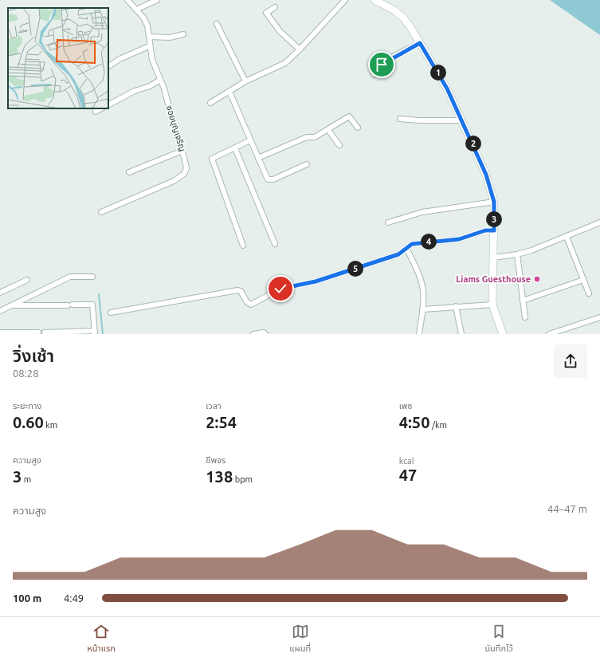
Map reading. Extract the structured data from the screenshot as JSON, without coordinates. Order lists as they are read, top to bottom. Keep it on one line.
{"streets":{"street":["ซอยบุญเจริญ"]},"places":["Liams Guesthouse"],"page":{"pins":["1","2","3","4","5"],"heading":["วิ่งเช้า","08:28"],"stats":[["ระยะทาง","0.60 km"],["เวลา","2:54"],["เพซ","4:50 /km"],["ความสูง","3 m"],["ชีพจร","138 bpm"],["kcal","47"]],"chart":["ความสูง","44–47 m"],"list":[{"name":"100 m","note":"4:49"}],"tabs":["หน้าแรก","แผนที่","บันทึกไว้"]}}
